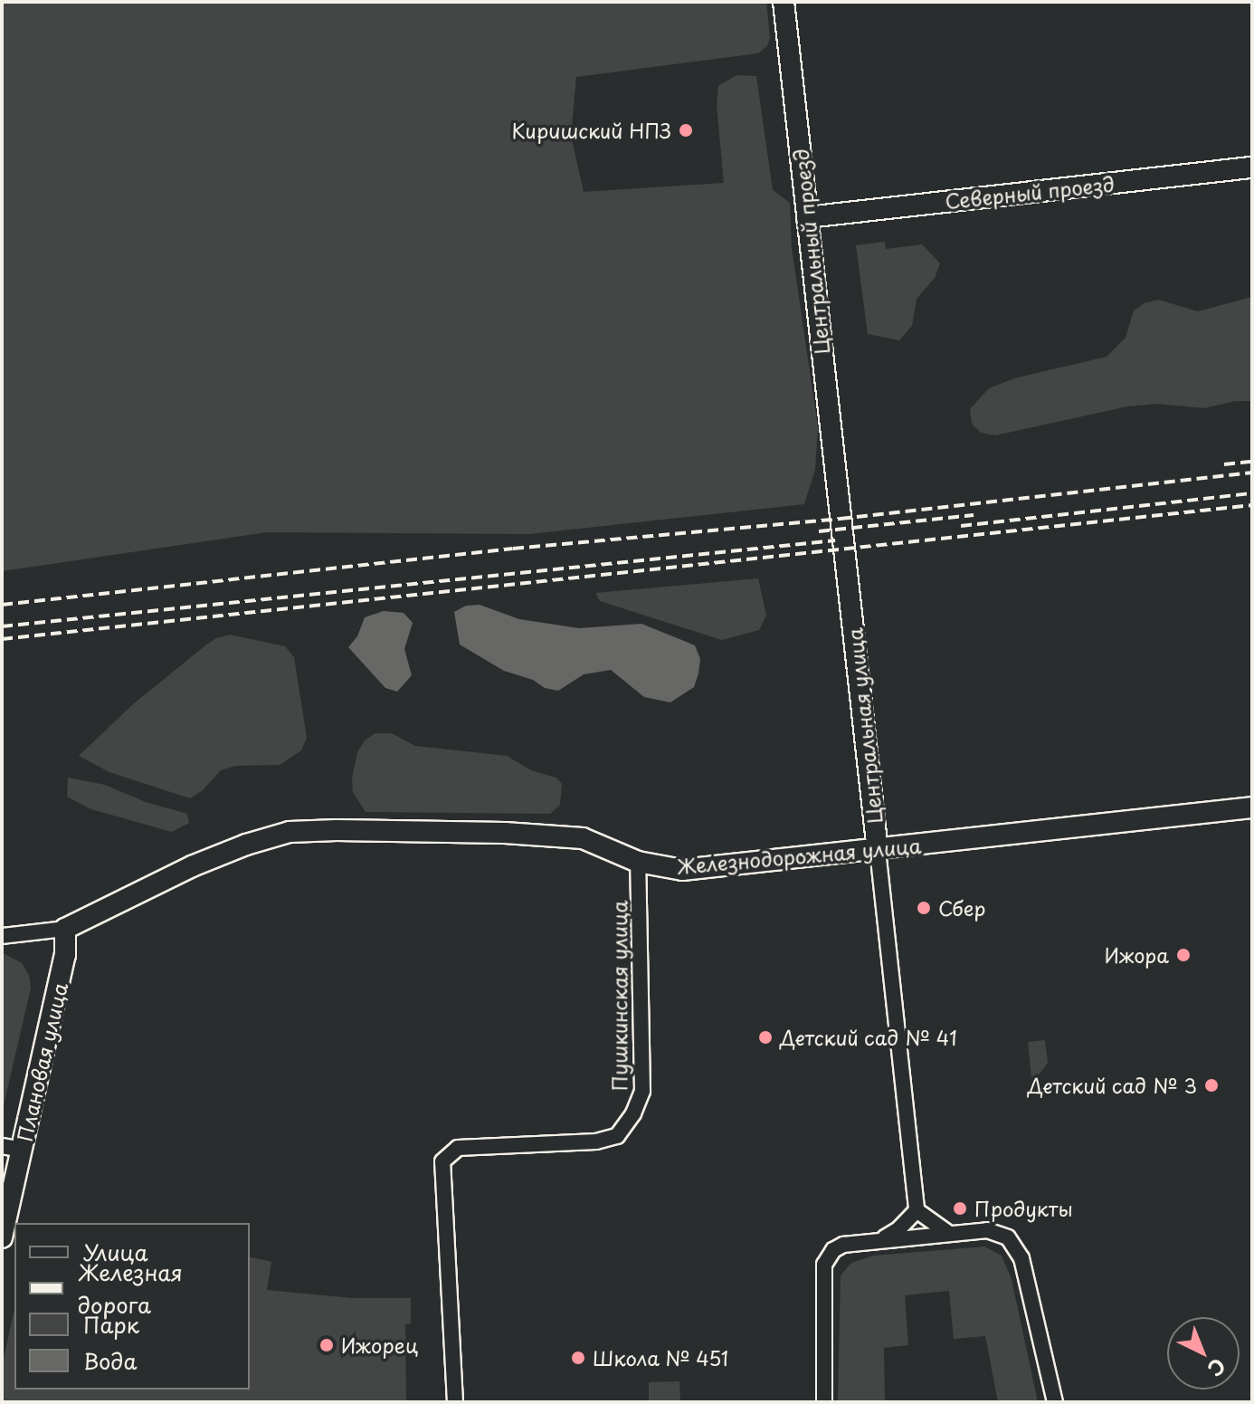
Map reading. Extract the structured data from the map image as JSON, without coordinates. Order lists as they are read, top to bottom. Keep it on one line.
{"streets":{"street":["Северный проезд","Центральный проезд","Центральная улица","Железнодорожная улица","Пушкинская улица","Плановая улица"]},"crossings":[["Северный проезд","Центральный проезд"],["Центральный проезд","Центральная улица"],["Центральная улица","Железнодорожная улица"],["Железнодорожная улица","Пушкинская улица"],["Железнодорожная улица","Плановая улица"]],"places":["Киришский НПЗ","Сбер","Ижора","Детский сад № 41","Детский сад № 3","Продукты","Ижорец","Школа № 451"],"legend":["Улица","Железная дорога","Парк","Вода"],"north":"bottom right"}
